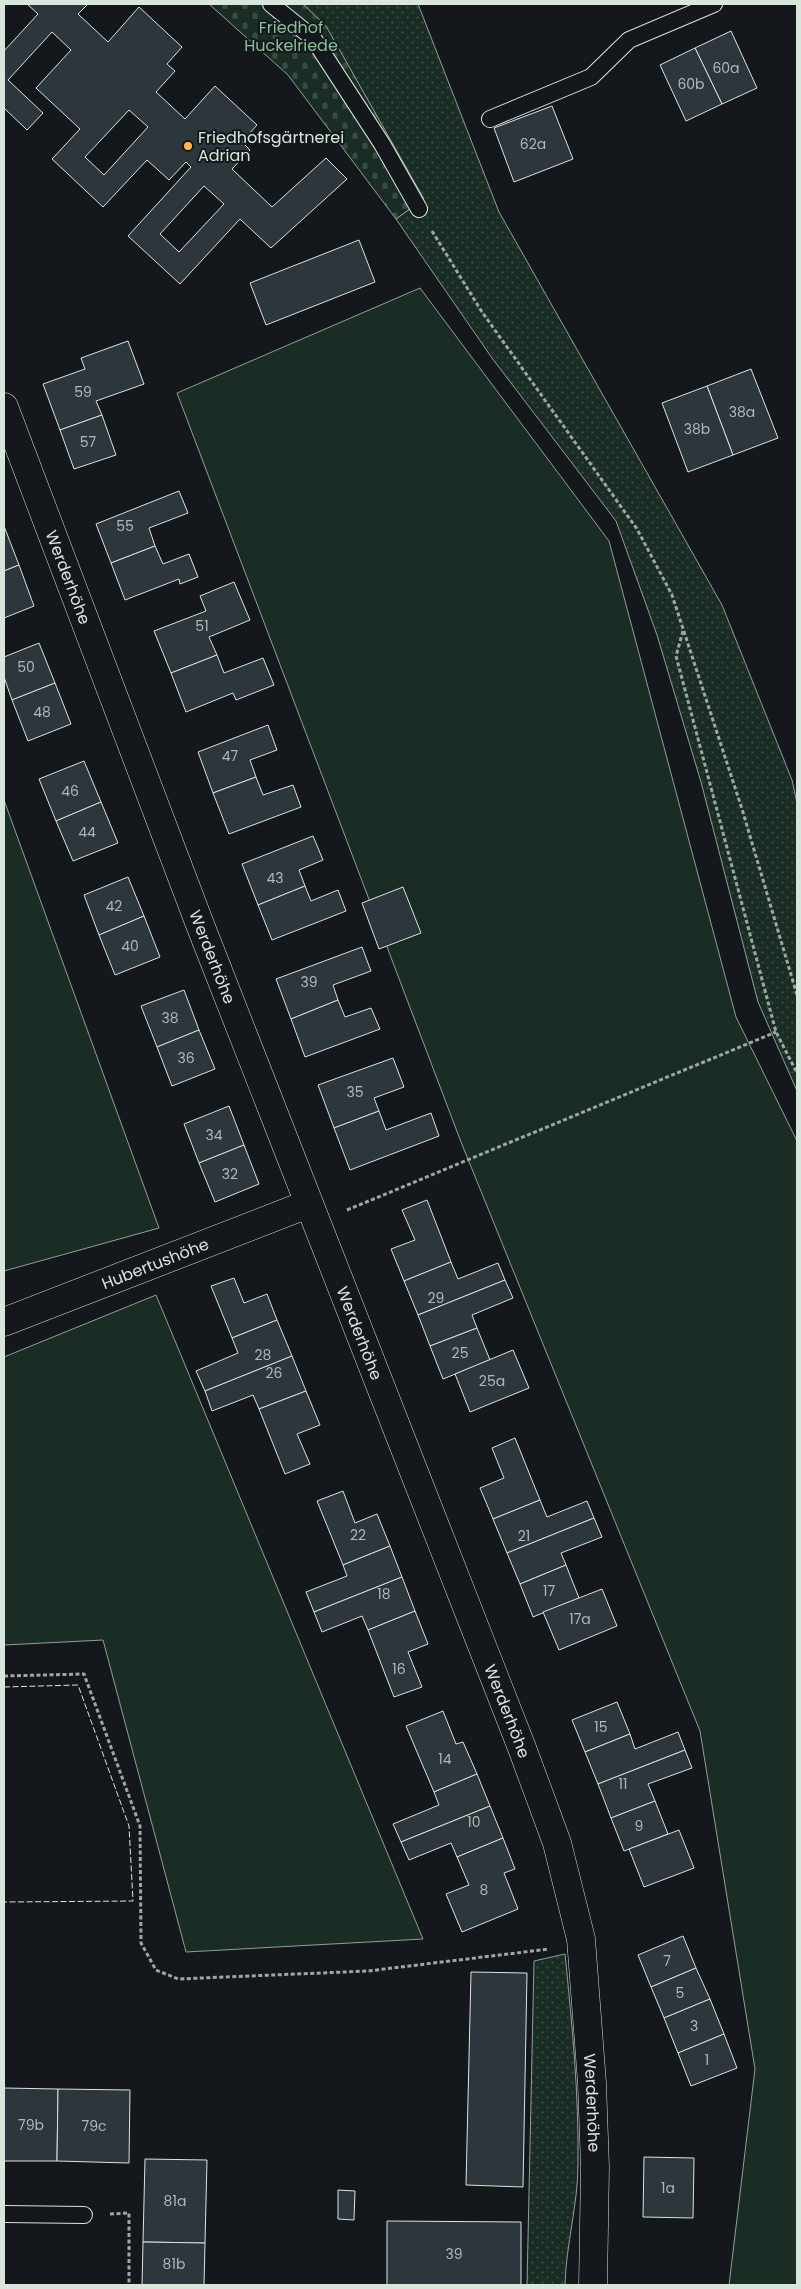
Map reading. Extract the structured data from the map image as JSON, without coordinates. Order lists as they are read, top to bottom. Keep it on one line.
{"streets":{"street":["Werderhöhe","Hubertushöhe"]},"crossings":[["Werderhöhe","Hubertushöhe"]],"parks":["Friedhof Huckelriede"],"places":["Friedhofsgärtnerei Adrian"],"house_numbers":["60a","60b","62a","59","38a","38b","57","55","51","50","48","47","46","44","43","42","40","39","38","36","35","34","32","29","25","28","26","25a","22","21","17","18","17a","16","15","14","11","10","9","8","7","5","3","1","79b","79c","1a","81a","39","81b"]}
